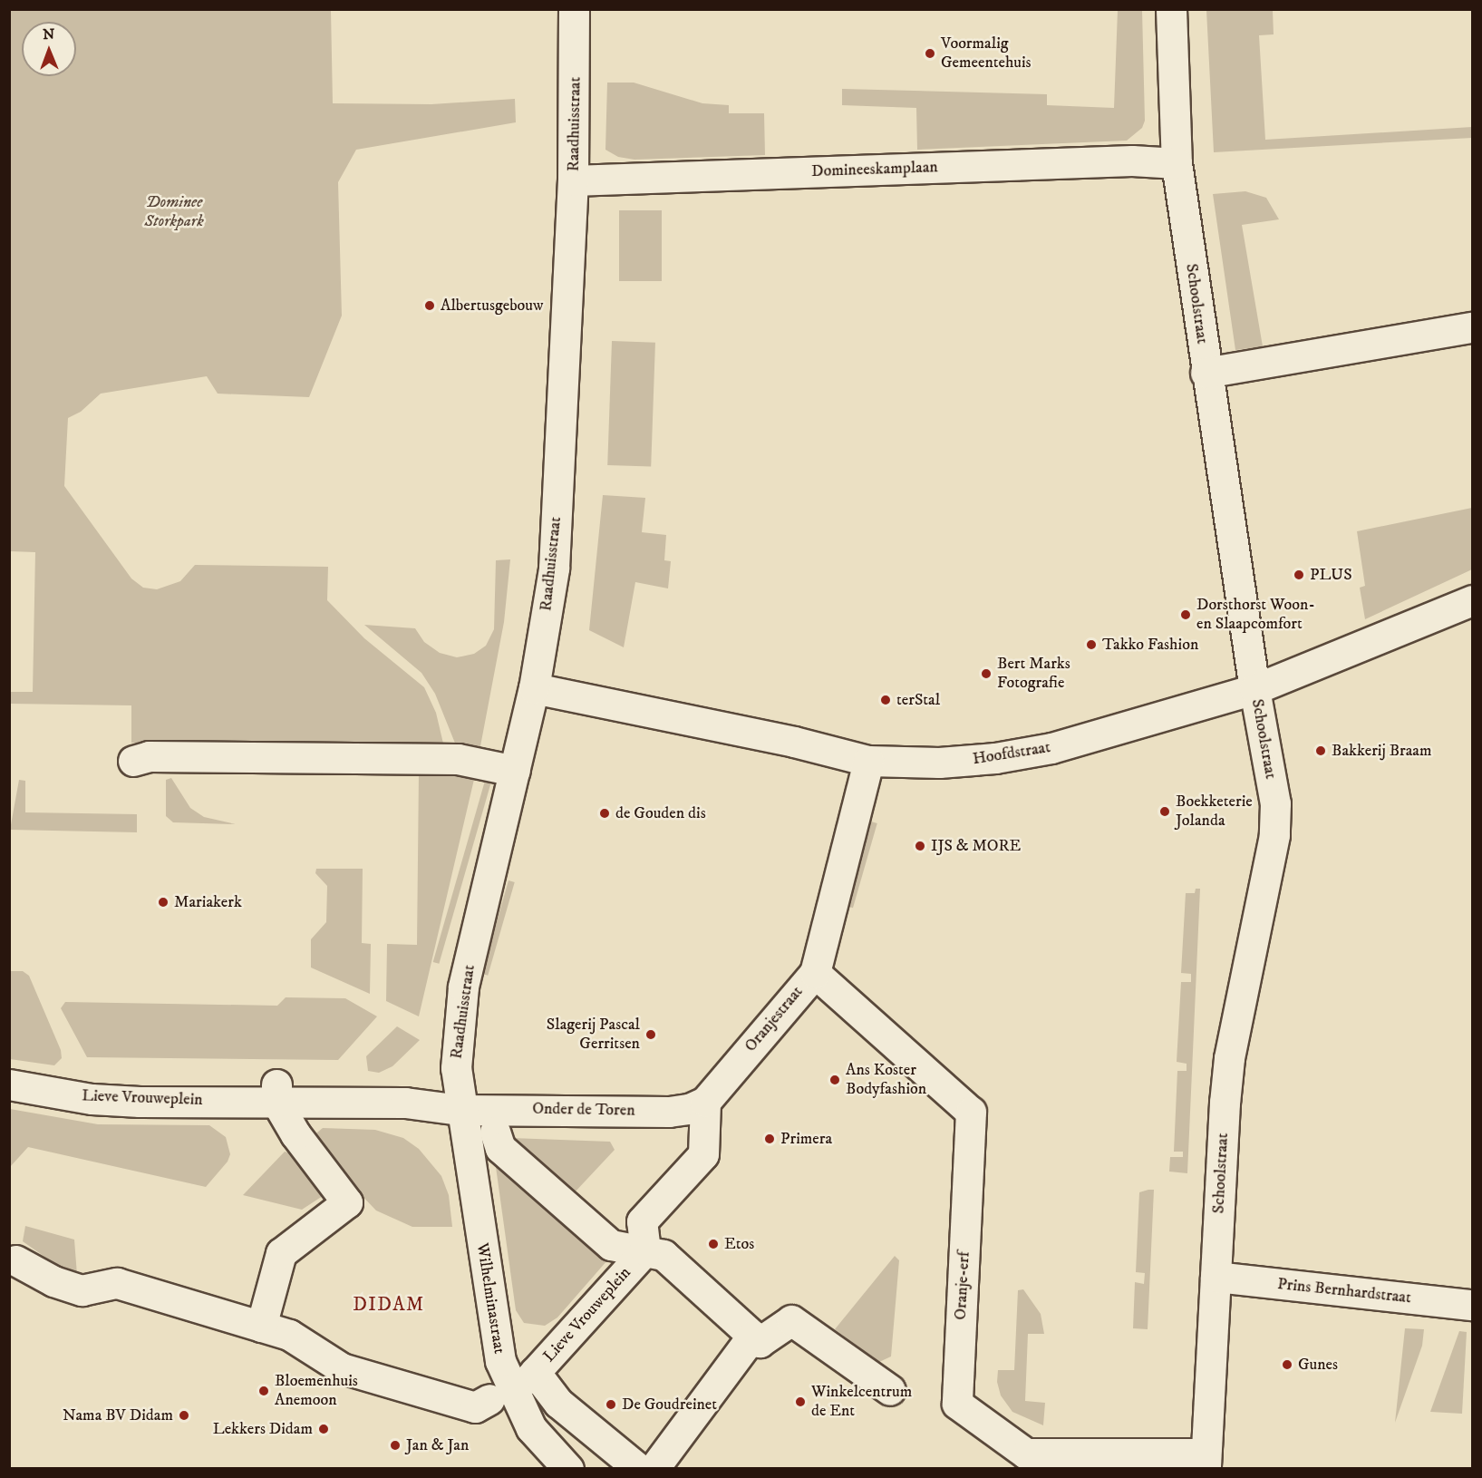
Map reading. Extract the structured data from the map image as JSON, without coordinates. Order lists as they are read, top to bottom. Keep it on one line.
{"streets":{"street":["Raadhuisstraat","Domineeskamplaan","Schoolstraat","Hoofdstraat","Oranjestraat","Lieve Vrouweplein","Onder de Toren","Oranje-erf","Prins Bernhardstraat","Wilhelminastraat"]},"crossings":[["Raadhuisstraat","Domineeskamplaan"],["Raadhuisstraat","Hoofdstraat"],["Raadhuisstraat","Lieve Vrouweplein"],["Raadhuisstraat","Onder de Toren"],["Raadhuisstraat","Wilhelminastraat"],["Domineeskamplaan","Schoolstraat"],["Schoolstraat","Hoofdstraat"],["Schoolstraat","Oranje-erf"],["Schoolstraat","Prins Bernhardstraat"],["Hoofdstraat","Oranjestraat"],["Oranjestraat","Onder de Toren"],["Oranjestraat","Oranje-erf"],["Lieve Vrouweplein","Onder de Toren"],["Lieve Vrouweplein","Wilhelminastraat"],["Onder de Toren","Wilhelminastraat"]],"districts":["DIDAM"],"parks":["Dominee Storkpark"],"places":["Voormalig Gemeentehuis","Albertusgebouw","PLUS","Dorsthorst Woon- en Slaapcomfort","Takko Fashion","Bert Marks Fotografie","terStal","Bakkerij Braam","Boekketerie Jolanda","de Gouden dis","IJS & MORE","Mariakerk","Slagerij Pascal Gerritsen","Ans Koster Bodyfashion","Primera","Etos","Gunes","Bloemenhuis Anemoon","Winkelcentrum de Ent","De Goudreinet","Nama BV Didam","Lekkers Didam","Jan & Jan"],"north":"top"}
